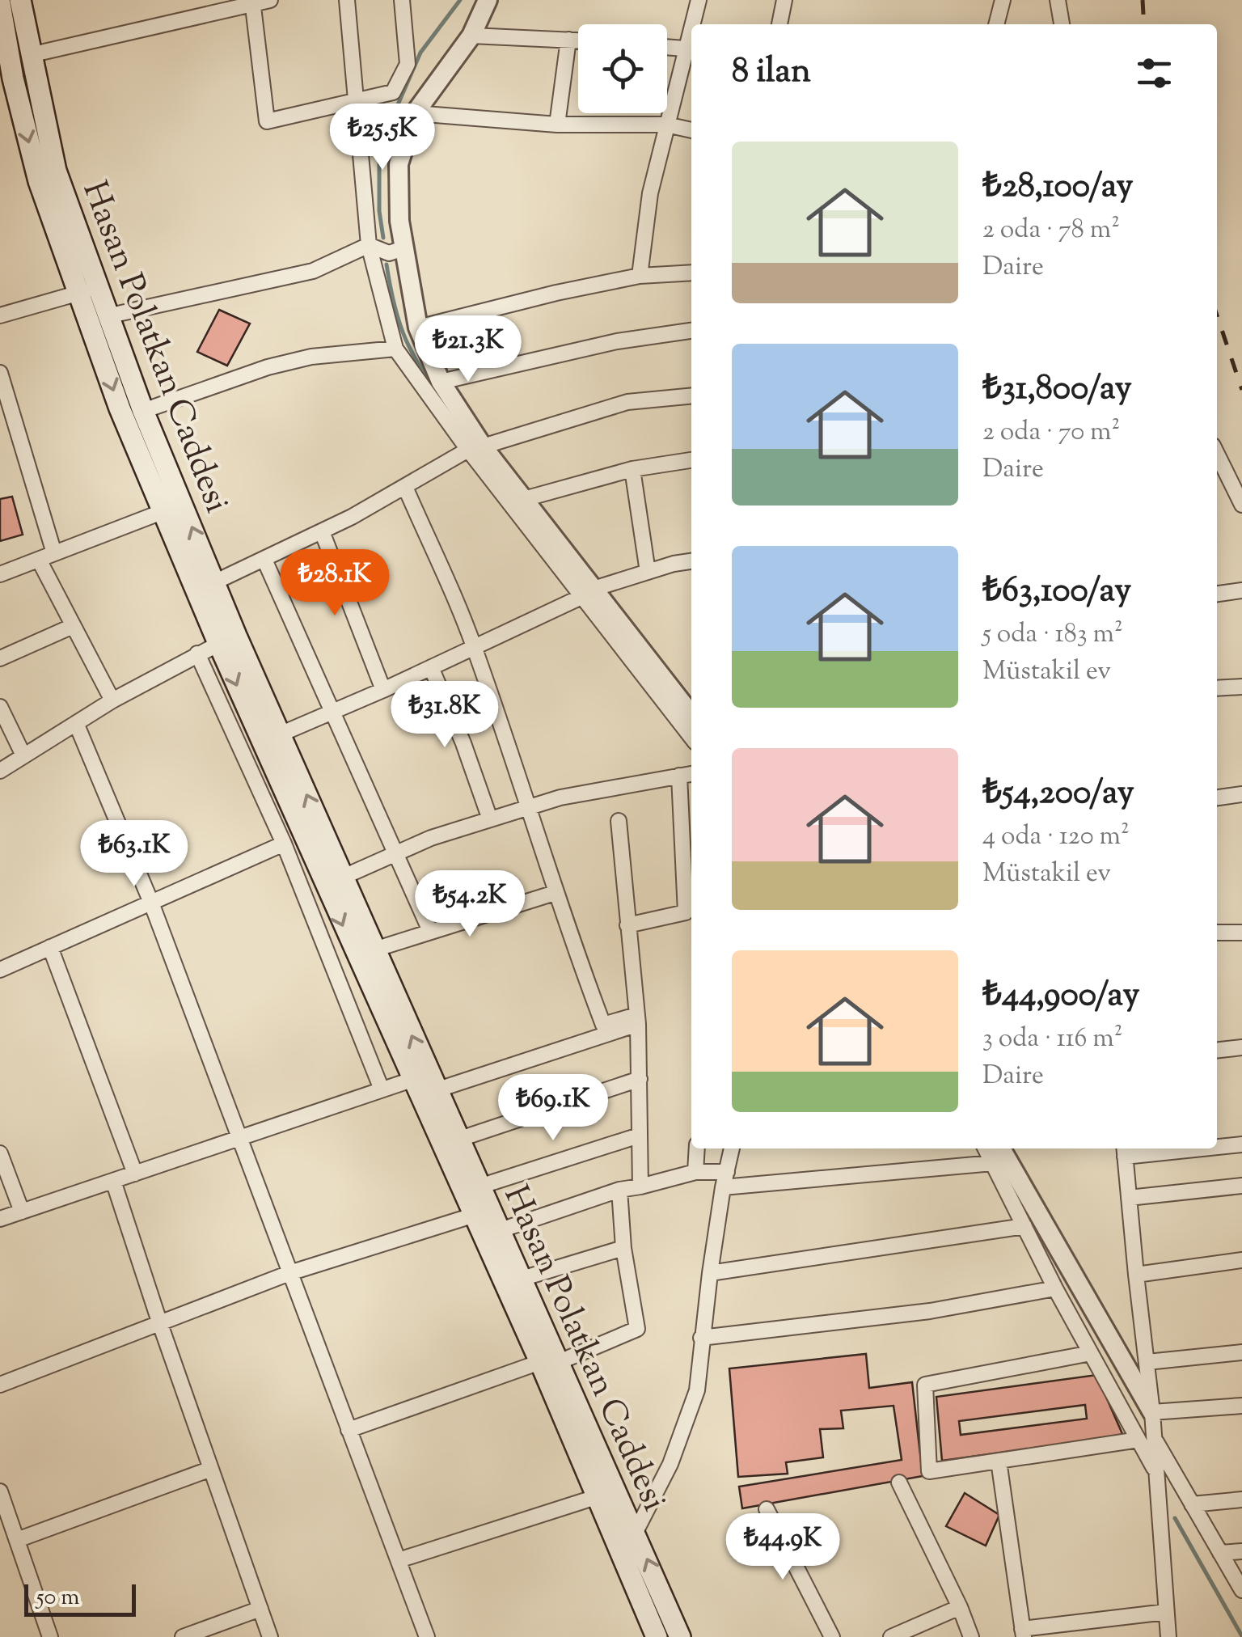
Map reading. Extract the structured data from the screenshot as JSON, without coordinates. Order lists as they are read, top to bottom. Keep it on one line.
{"streets":{"main road":["Hasan Polatkan Caddesi"]},"scale_bar":"50 m","page":{"heading":"8 ilan","price":["₺25.5K","₺21.3K","₺28.1K","₺31.8K","₺63.1K","₺54.2K","₺69.1K","₺44.9K"],"list":[{"name":"₺28,100/ay","note":"2 oda · 78 m² · Daire"},{"name":"₺31,800/ay","note":"2 oda · 70 m² · Daire"},{"name":"₺63,100/ay","note":"5 oda · 183 m² · Müstakil ev"},{"name":"₺54,200/ay","note":"4 oda · 120 m² · Müstakil ev"},{"name":"₺44,900/ay","note":"3 oda · 116 m² · Daire"}],"scale":"50 m"}}
